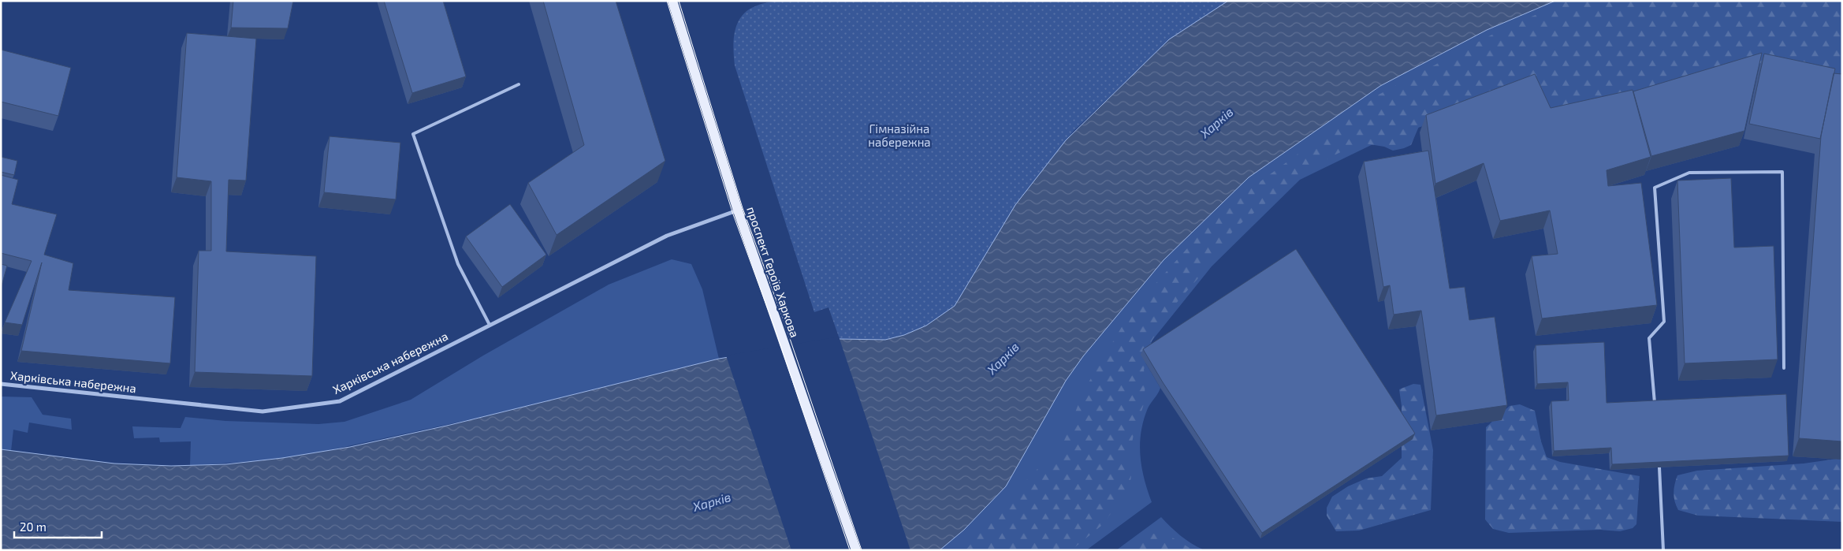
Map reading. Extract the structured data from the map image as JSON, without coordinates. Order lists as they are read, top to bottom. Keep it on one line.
{"streets":{"main road":["проспект Героїв Харкова"],"street":["Харківська набережна"]},"crossings":[["проспект Героїв Харкова","Харківська набережна"]],"water":["Харків"],"parks":["Гімназійна набережна"],"scale_bar":"20 m"}
